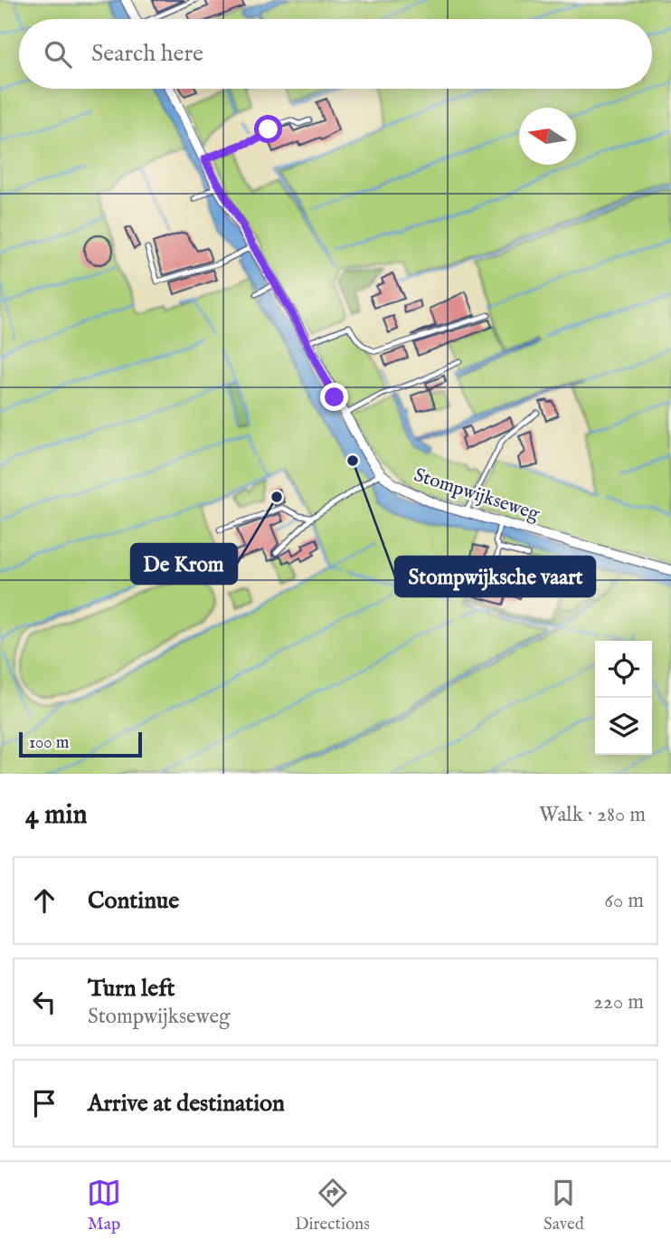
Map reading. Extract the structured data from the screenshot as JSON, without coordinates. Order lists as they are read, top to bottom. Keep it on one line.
{"streets":{"street":["Stompwijkseweg"]},"places":["Stompwijksche vaart","De Krom"],"scale_bar":"100 m","north":"left","page":{"search":"Search here","scale":"100 m","heading":["4 min","Walk · 280 m"],"list":[["Continue","60 m"],["Turn left","Stompwijkseweg","220 m"],"Arrive at destination"],"nav":["Map","Directions","Saved"]}}
